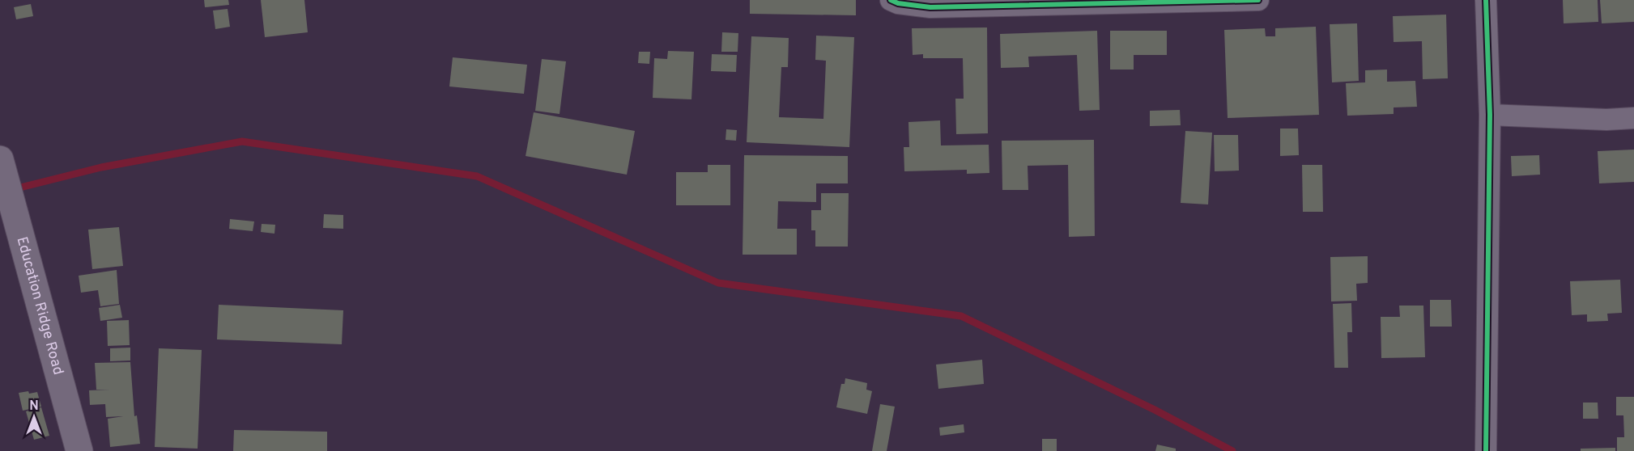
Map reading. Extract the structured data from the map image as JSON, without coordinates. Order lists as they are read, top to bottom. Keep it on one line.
{"streets":{"main road":["Education Ridge Road"]},"north":"top"}
